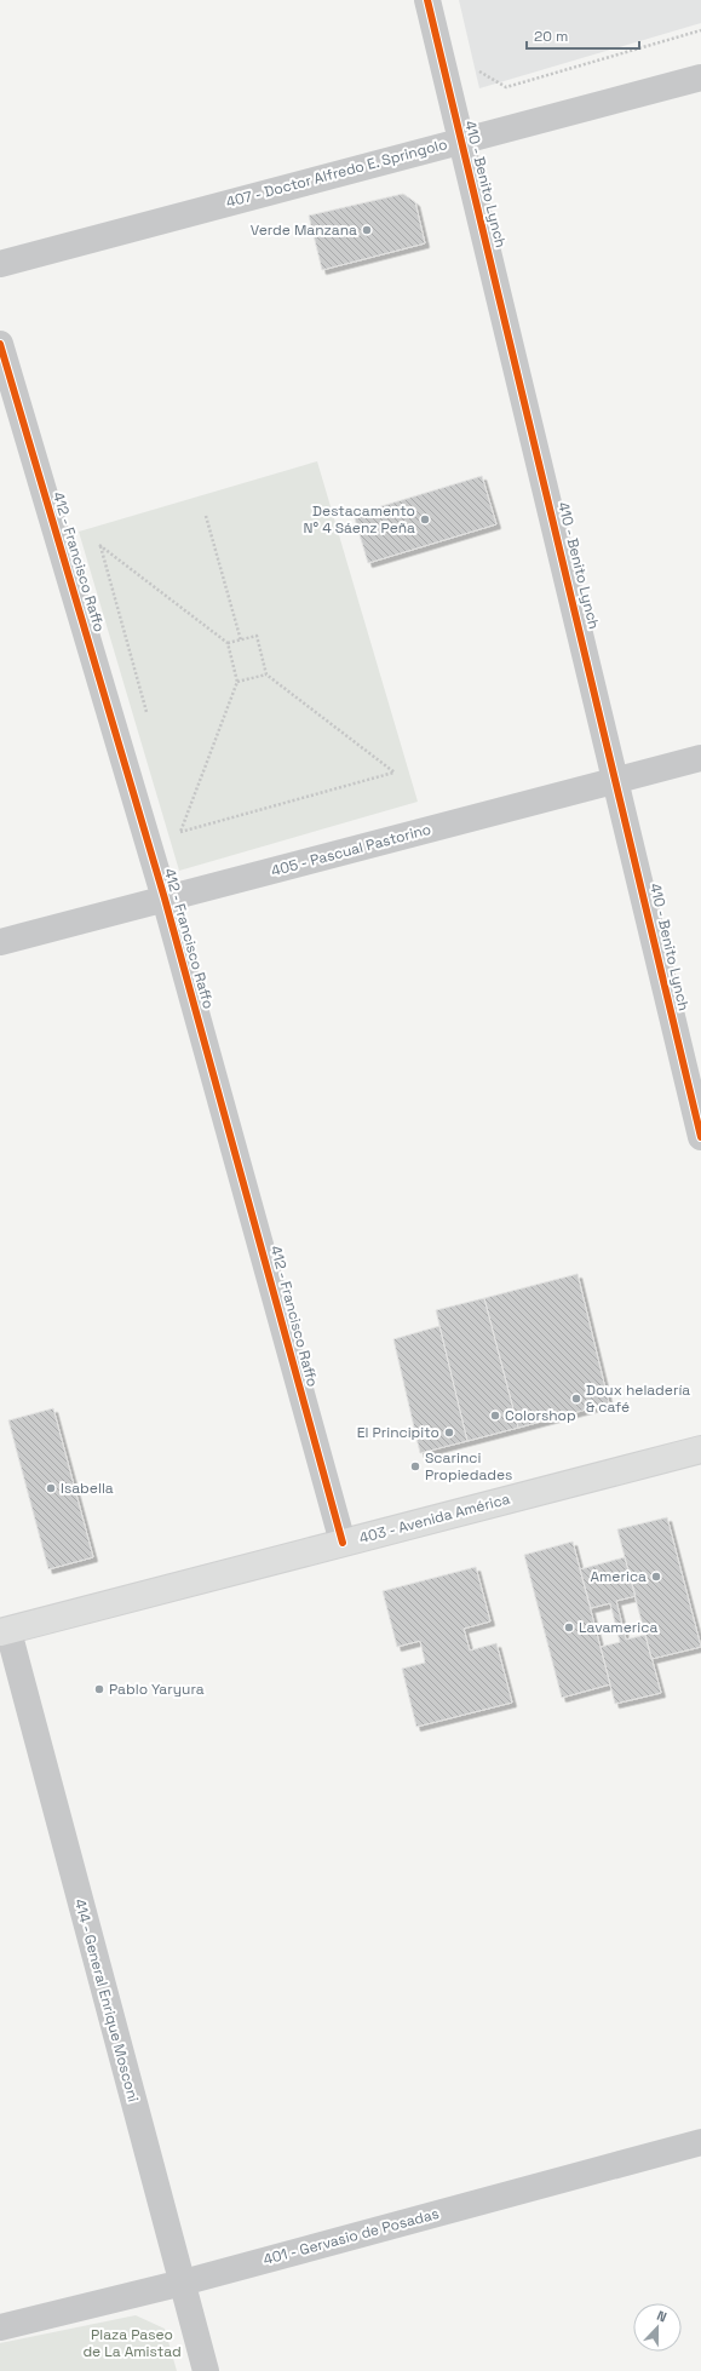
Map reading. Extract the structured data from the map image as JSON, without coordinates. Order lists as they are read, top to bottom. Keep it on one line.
{"streets":{"main road":["403 - Avenida América"],"street":["407 - Doctor Alfredo E. Springolo","410 - Benito Lynch","412 - Francisco Raffo","405 - Pascual Pastorino","414 - General Enrique Mosconi","401 - Gervasio de Posadas"]},"crossings":[["407 - Doctor Alfredo E. Springolo","410 - Benito Lynch"],["410 - Benito Lynch","405 - Pascual Pastorino"],["412 - Francisco Raffo","405 - Pascual Pastorino"],["412 - Francisco Raffo","403 - Avenida América"],["403 - Avenida América","414 - General Enrique Mosconi"],["414 - General Enrique Mosconi","401 - Gervasio de Posadas"]],"parks":["Plaza Paseo de La Amistad"],"places":["Verde Manzana","Destacamento N° 4 Sáenz Peña","Doux heladería & café","Colorshop","El Principito","Scarinci Propiedades","Isabella","America","Lavamerica","Pablo Yaryura"],"scale_bar":"20 m","north":"top"}
